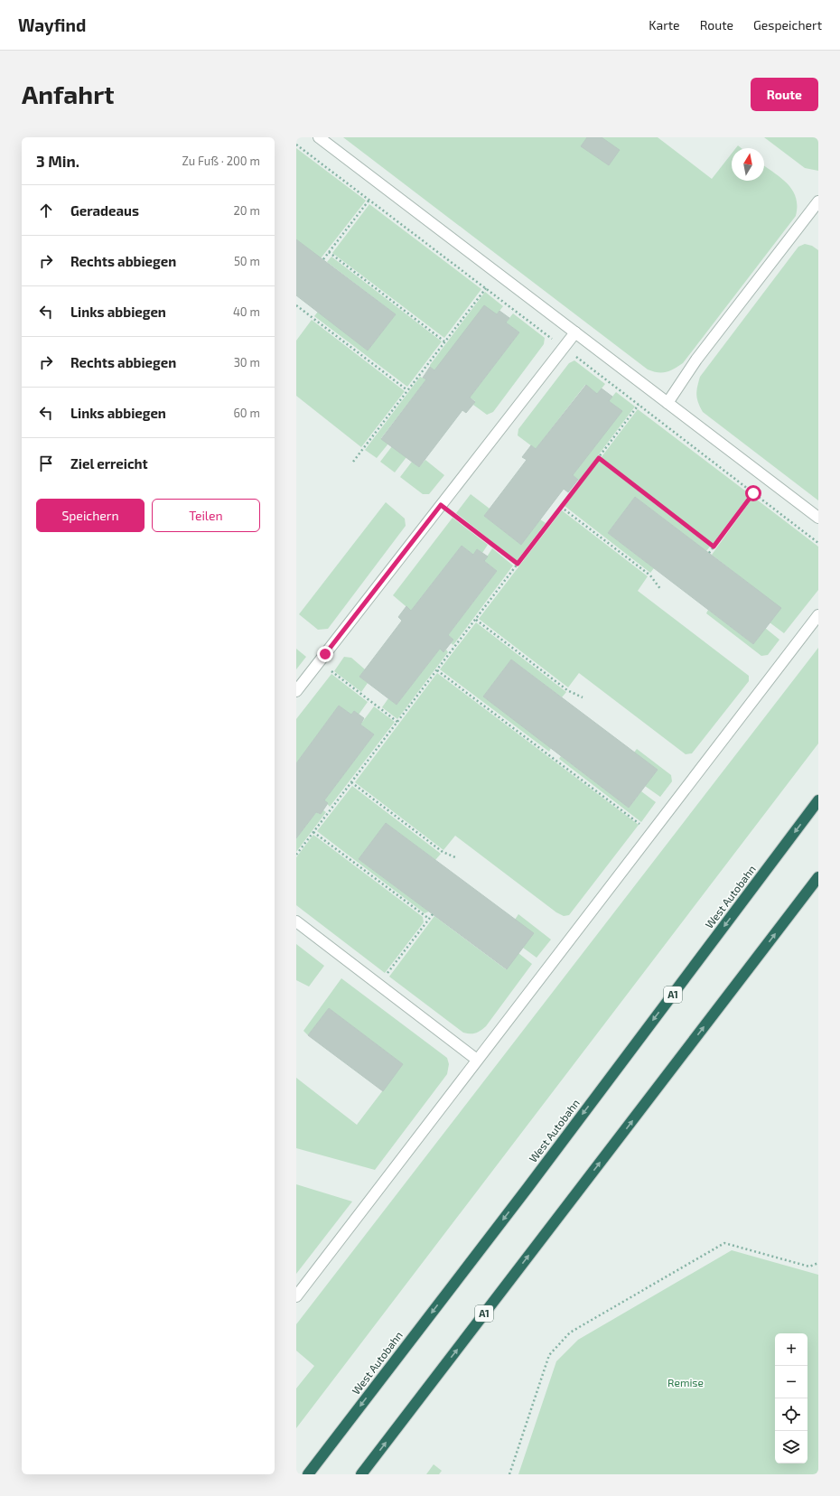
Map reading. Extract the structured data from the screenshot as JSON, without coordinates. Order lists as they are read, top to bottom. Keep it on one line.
{"streets":{"highway":["West Autobahn","A1"]},"parks":["Remise"],"north":"top","page":{"header":"Wayfind","nav":["Karte","Route","Gespeichert"],"buttons":["Route",["Speichern","Teilen"]],"title":"Anfahrt","heading":["3 Min.","Zu Fuß · 200 m"],"list":[["Geradeaus","20 m"],["Rechts abbiegen","50 m"],["Links abbiegen","40 m"],["Rechts abbiegen","30 m"],["Links abbiegen","60 m"],"Ziel erreicht"],"map_buttons":["+","−"]}}
